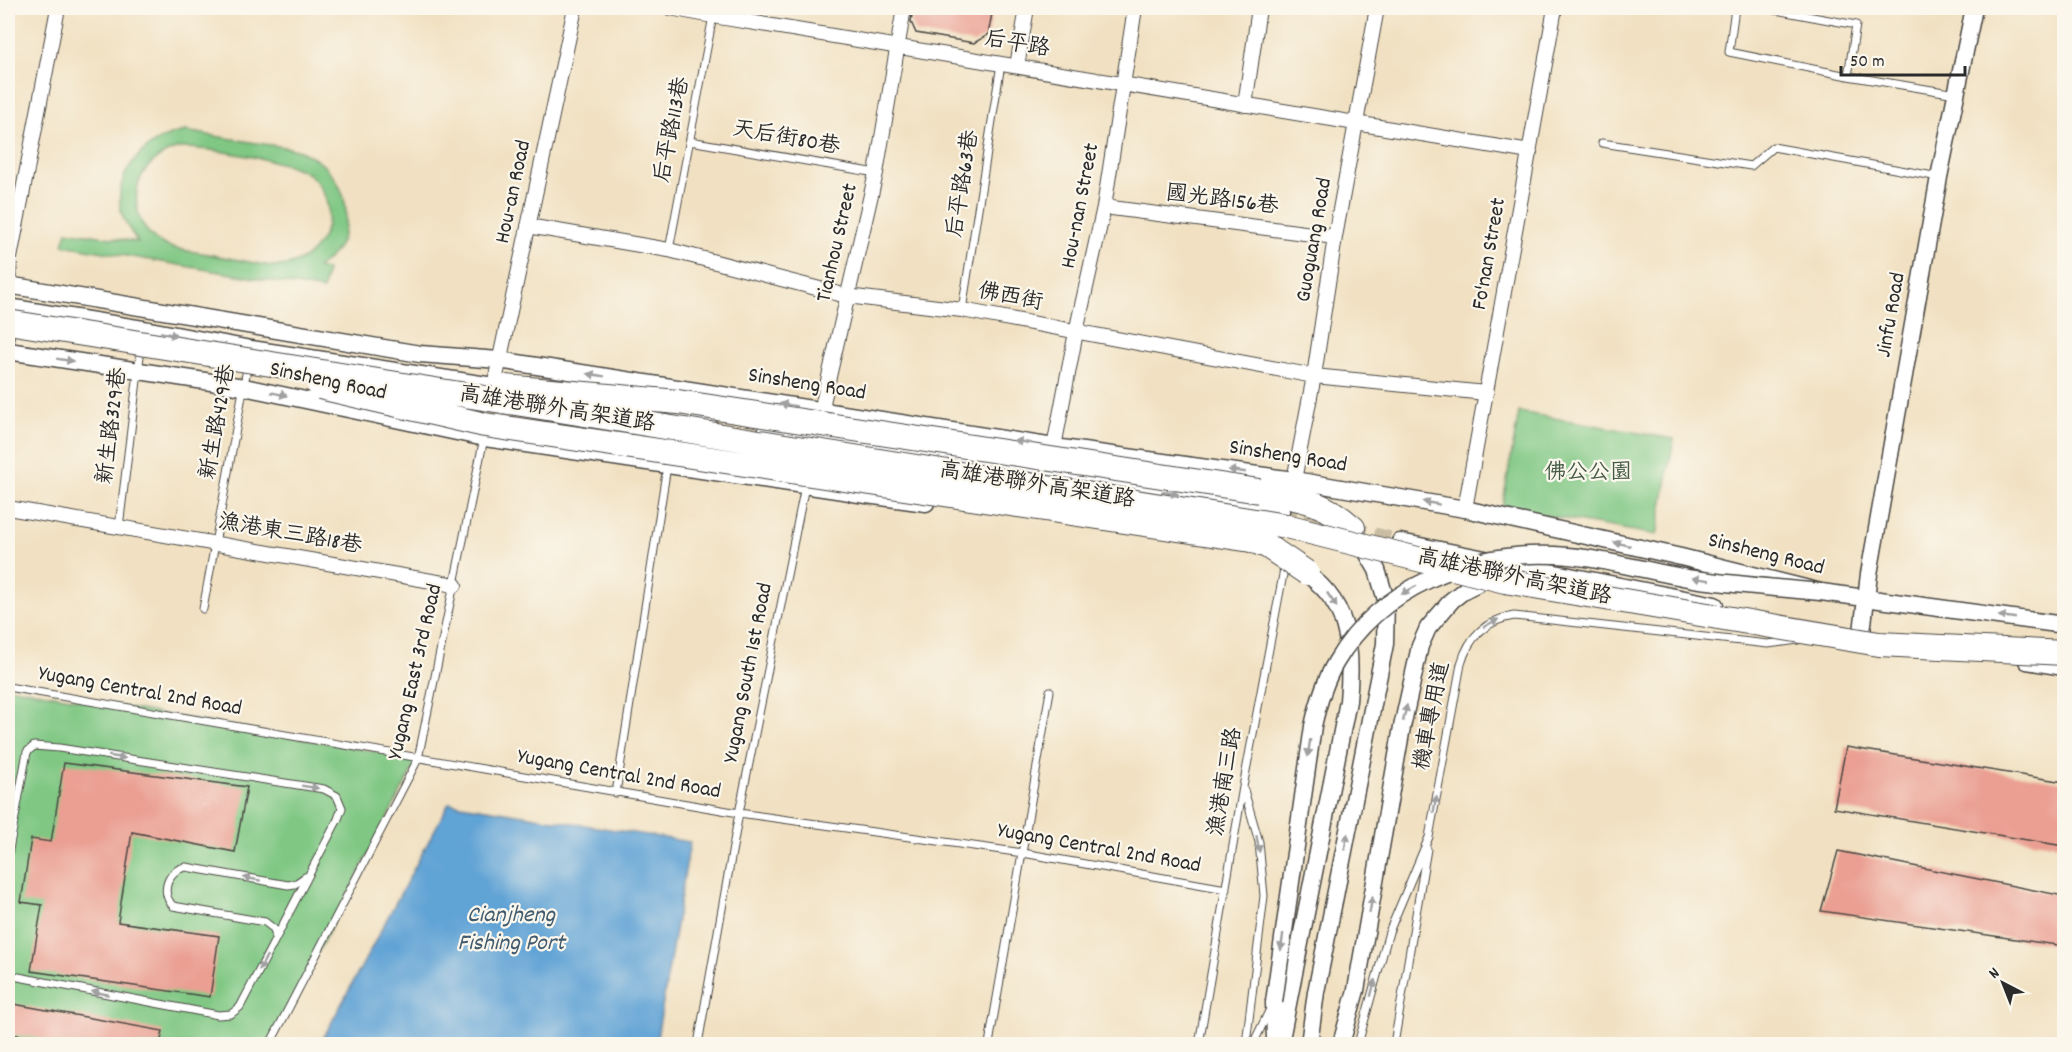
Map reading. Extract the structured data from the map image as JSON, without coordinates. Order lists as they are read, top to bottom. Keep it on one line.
{"streets":{"highway":["高雄港聯外高架道路"],"street":["后平路","Hou-an Road","國光路156巷","Hou-nan Street","Guoguang Road","Tianhou Street","Fo'nan Street","佛西街","Jinfu Road","Sinsheng Road","漁港東三路18巷"],"lane":["后平路113巷","天后街80巷","后平路63巷","新生路429巷","新生路329巷","Yugang East 3rd Road","Yugang South 1st Road","Yugang Central 2nd Road","機車專用道","漁港南三路"]},"crossings":[["后平路","后平路113巷"],["后平路","后平路63巷"],["后平路","Hou-nan Street"],["后平路","Guoguang Road"],["后平路","Tianhou Street"],["后平路","Fo'nan Street"],["后平路113巷","天后街80巷"],["后平路113巷","佛西街"],["天后街80巷","Tianhou Street"],["后平路63巷","佛西街"],["Hou-an Road","佛西街"],["Hou-an Road","Sinsheng Road"],["國光路156巷","Hou-nan Street"],["國光路156巷","Guoguang Road"],["Hou-nan Street","佛西街"],["Hou-nan Street","Sinsheng Road"],["Guoguang Road","佛西街"],["Guoguang Road","Sinsheng Road"],["Tianhou Street","佛西街"],["Tianhou Street","Sinsheng Road"],["Tianhou Street","Yugang South 1st Road"],["Fo'nan Street","佛西街"],["Fo'nan Street","Sinsheng Road"],["Jinfu Road","Sinsheng Road"],["Jinfu Road","機車專用道"],["Sinsheng Road","高雄港聯外高架道路"],["Sinsheng Road","新生路429巷"],["Sinsheng Road","新生路329巷"],["Sinsheng Road","Yugang East 3rd Road"],["Sinsheng Road","Yugang South 1st Road"],["Sinsheng Road","漁港南三路"],["新生路429巷","漁港東三路18巷"],["新生路329巷","漁港東三路18巷"],["漁港東三路18巷","Yugang East 3rd Road"],["Yugang East 3rd Road","Yugang Central 2nd Road"],["Yugang South 1st Road","Yugang Central 2nd Road"],["Yugang Central 2nd Road","漁港南三路"]],"water":["Cianjheng Fishing Port"],"parks":["佛公公園"],"scale_bar":"50 m","north":"top left"}
